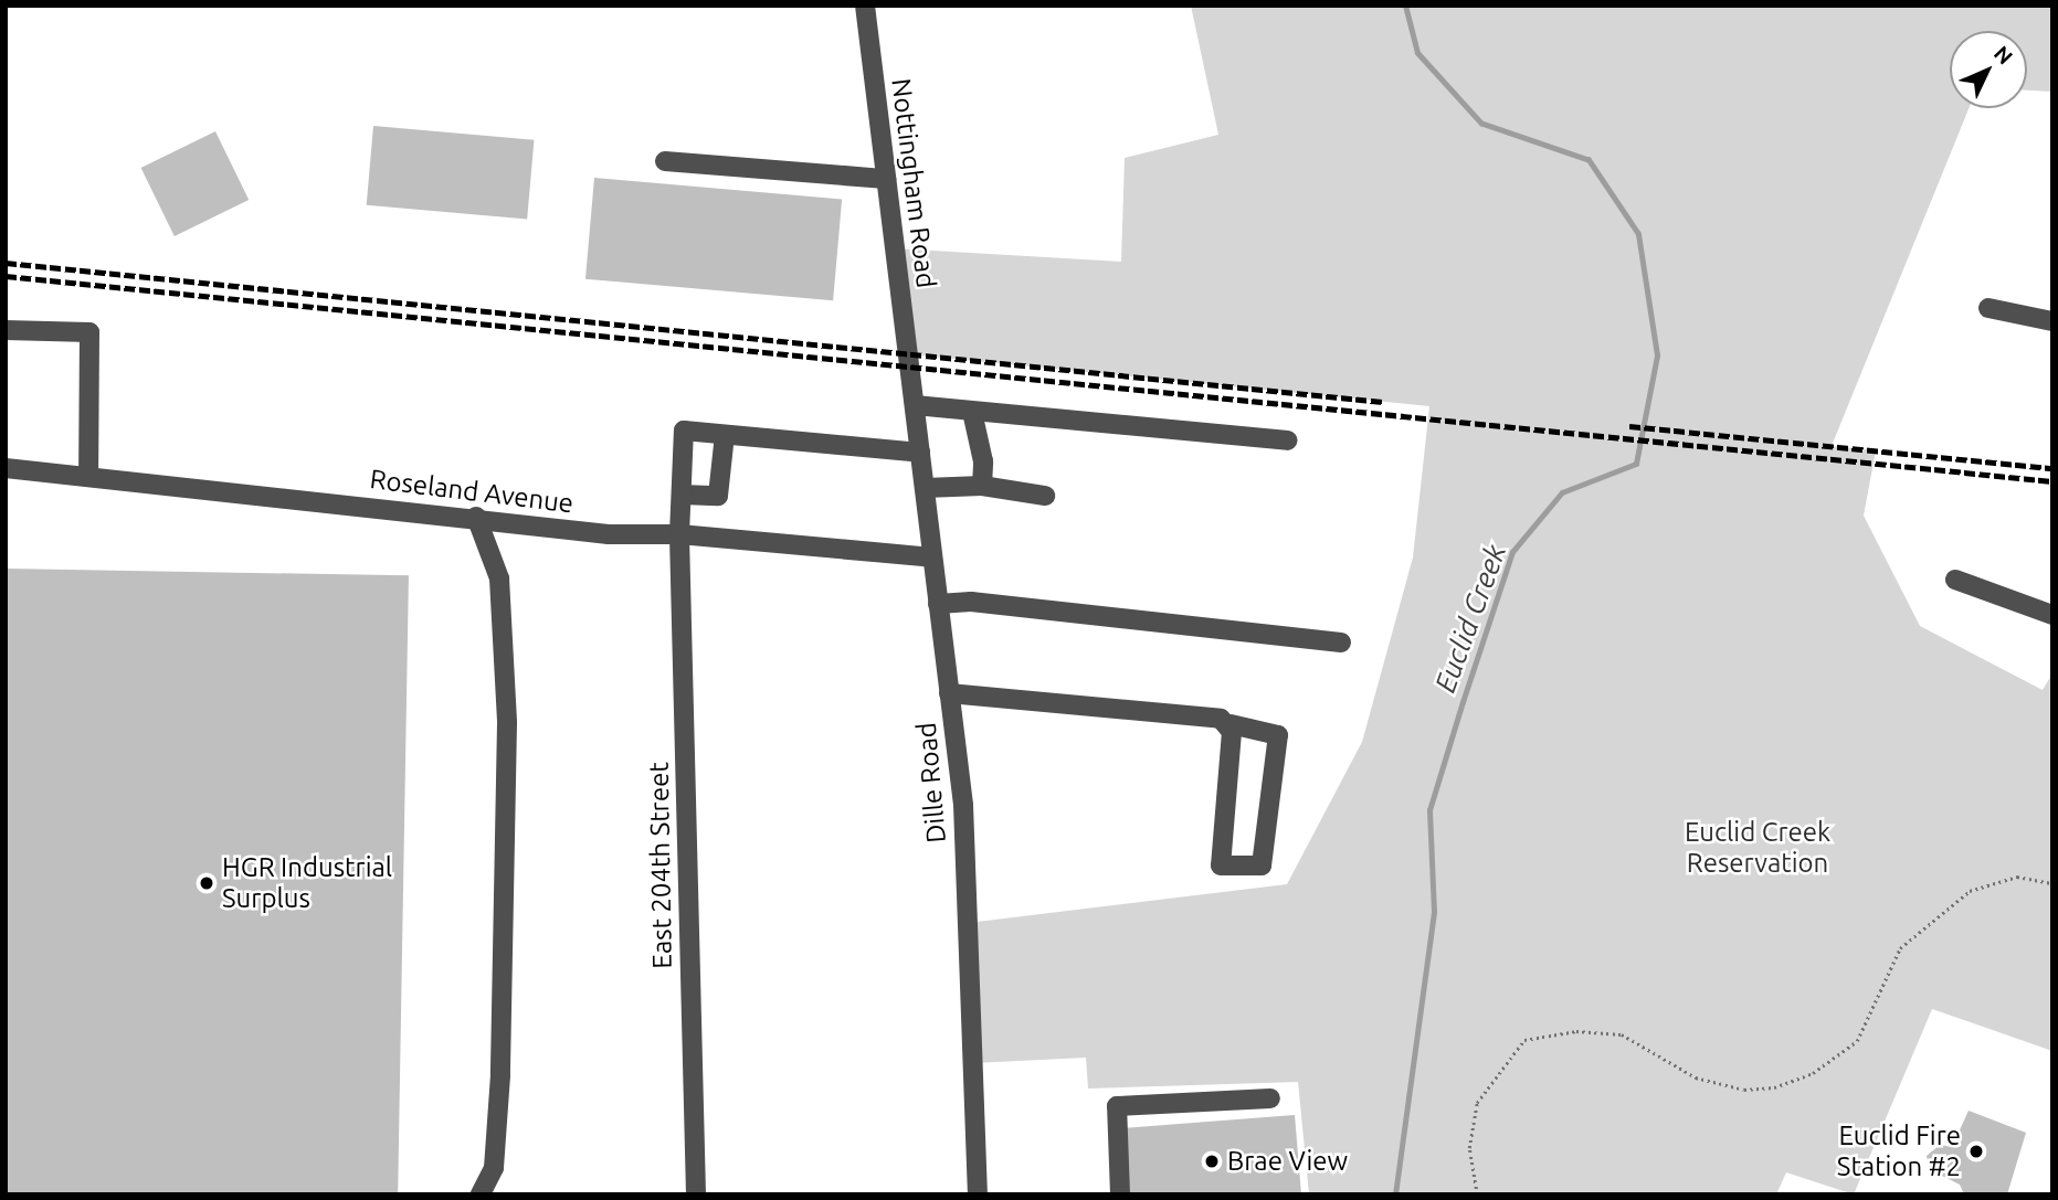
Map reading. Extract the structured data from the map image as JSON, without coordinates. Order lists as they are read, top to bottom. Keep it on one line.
{"streets":{"street":["Nottingham Road","Roseland Avenue","Dille Road","East 204th Street"]},"crossings":[["Nottingham Road","Dille Road"],["Roseland Avenue","Dille Road"],["Roseland Avenue","East 204th Street"]],"water":["Euclid Creek"],"parks":["Euclid Creek Reservation"],"places":["HGR Industrial Surplus","Euclid Fire Station #2","Brae View"],"north":"top right"}
